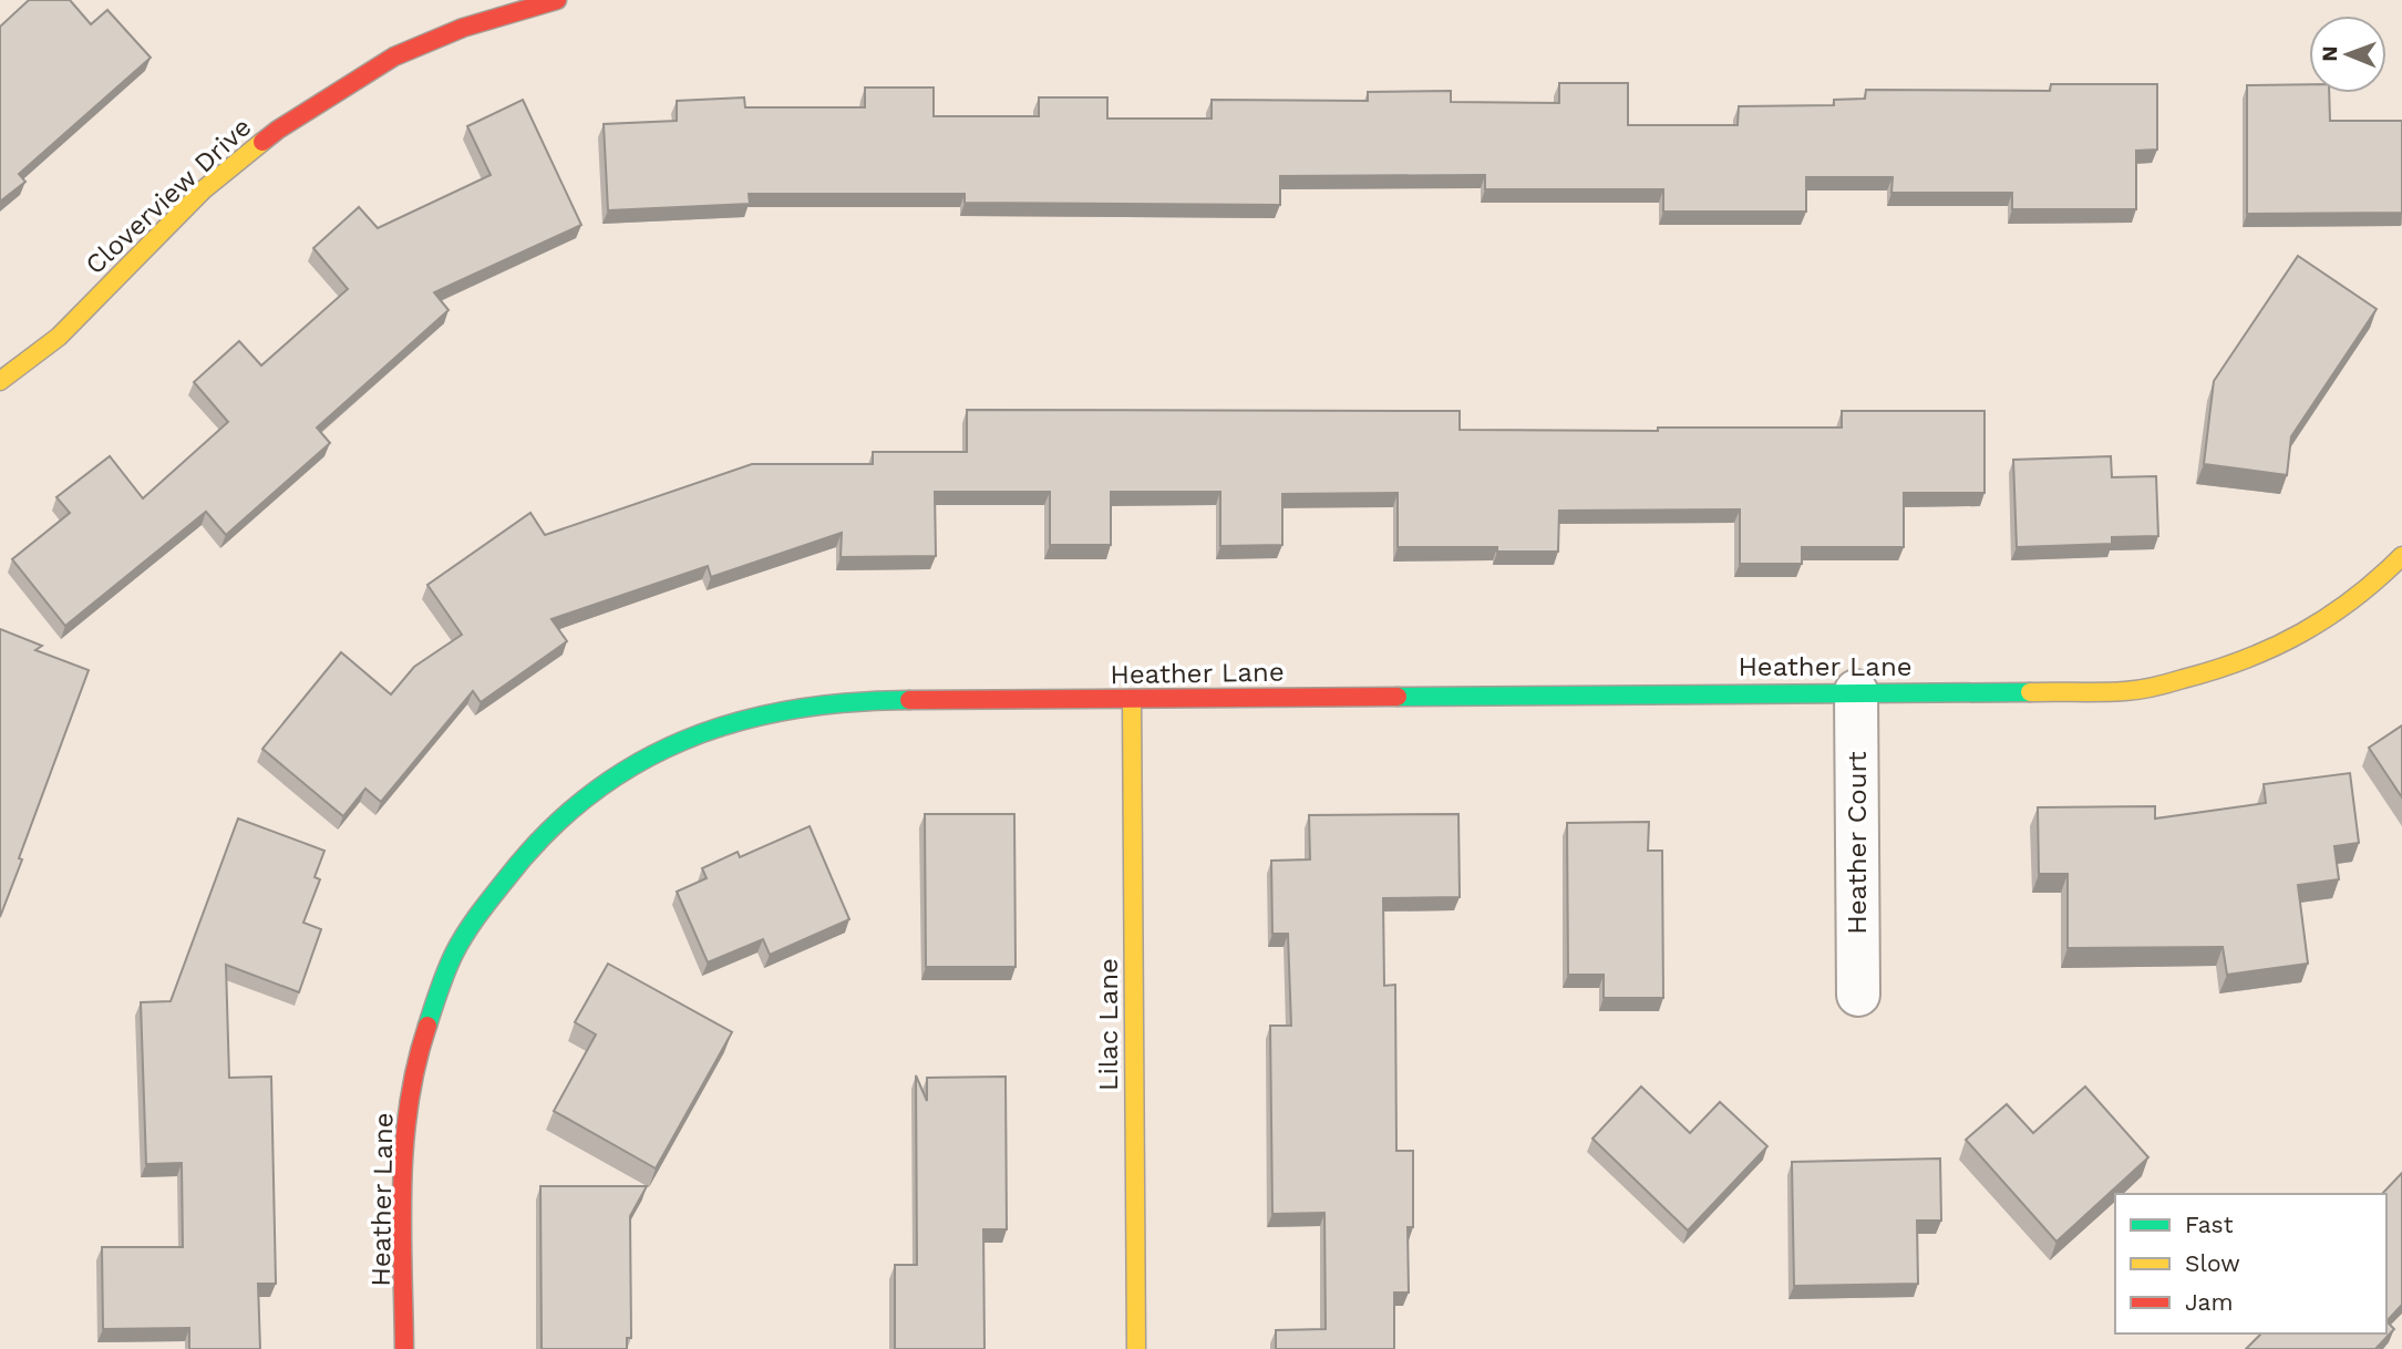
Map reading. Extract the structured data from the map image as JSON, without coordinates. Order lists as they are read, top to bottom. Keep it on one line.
{"streets":{"street":["Cloverview Drive","Heather Lane","Heather Court","Lilac Lane"]},"crossings":[["Heather Lane","Heather Court"],["Heather Lane","Lilac Lane"]],"legend":["Fast","Slow","Jam"],"north":"left"}
